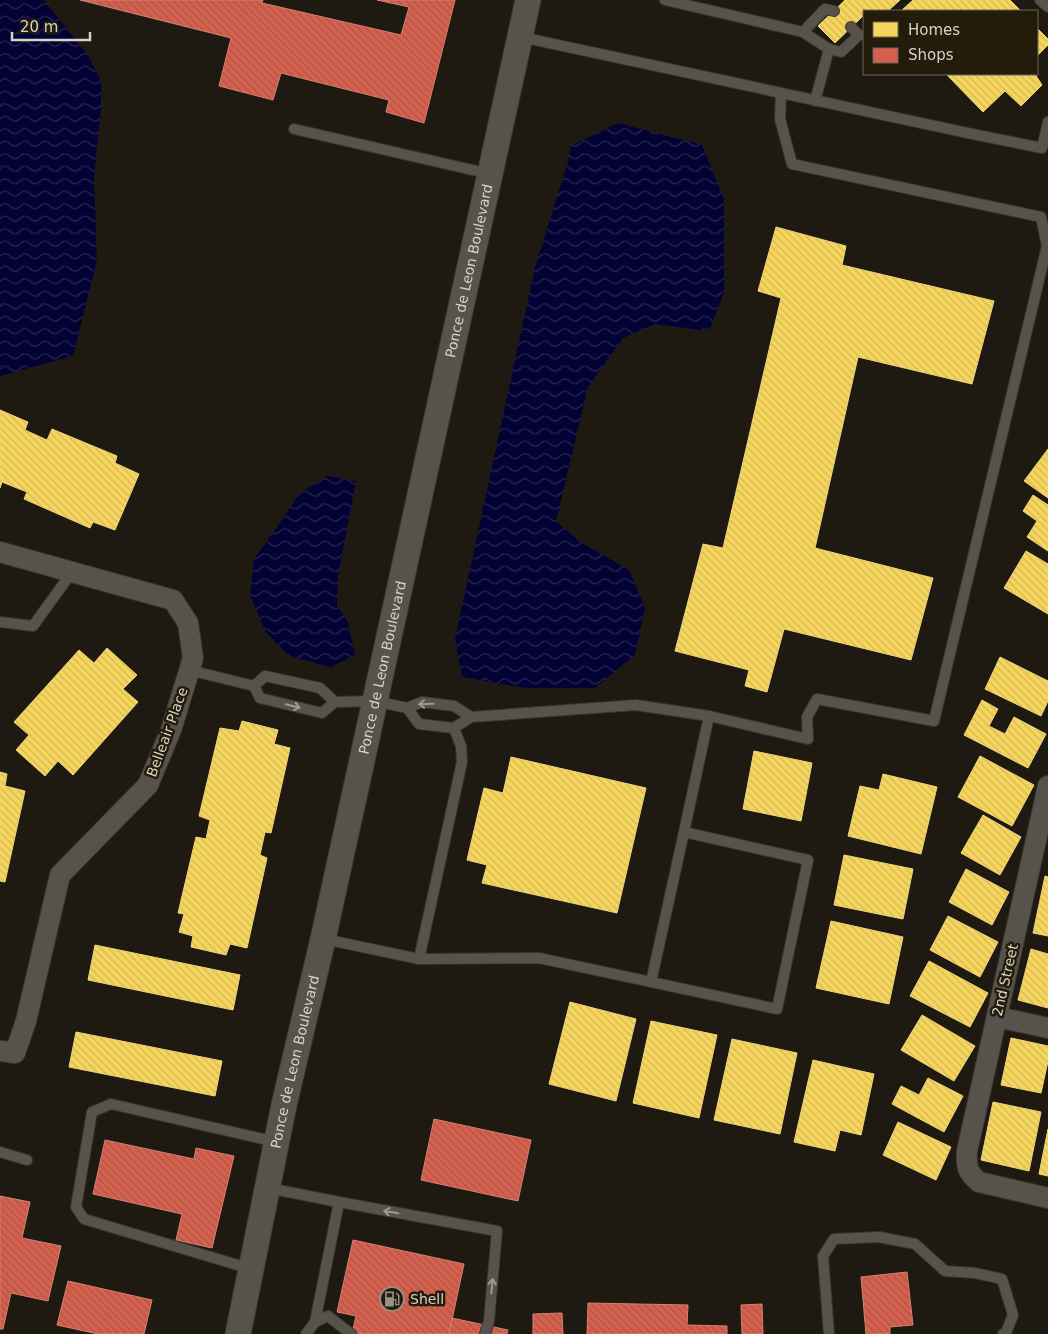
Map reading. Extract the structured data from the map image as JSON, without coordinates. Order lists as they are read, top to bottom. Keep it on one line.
{"streets":{"street":["Ponce de Leon Boulevard","Belleair Place","2nd Street"]},"places":{"fuel station":["Shell"]},"legend":["Homes","Shops"],"scale_bar":"20 m"}
